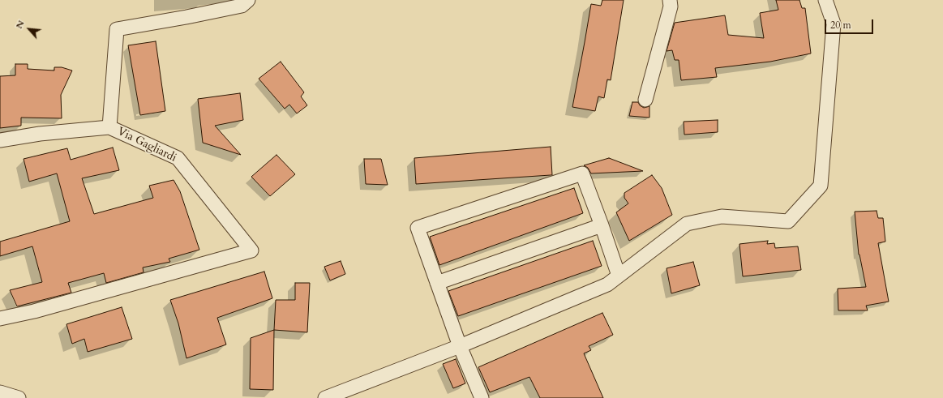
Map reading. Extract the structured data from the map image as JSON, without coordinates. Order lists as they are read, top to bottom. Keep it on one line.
{"streets":{"street":["Via Gagliardi"]},"scale_bar":"20 m","north":"top left"}
